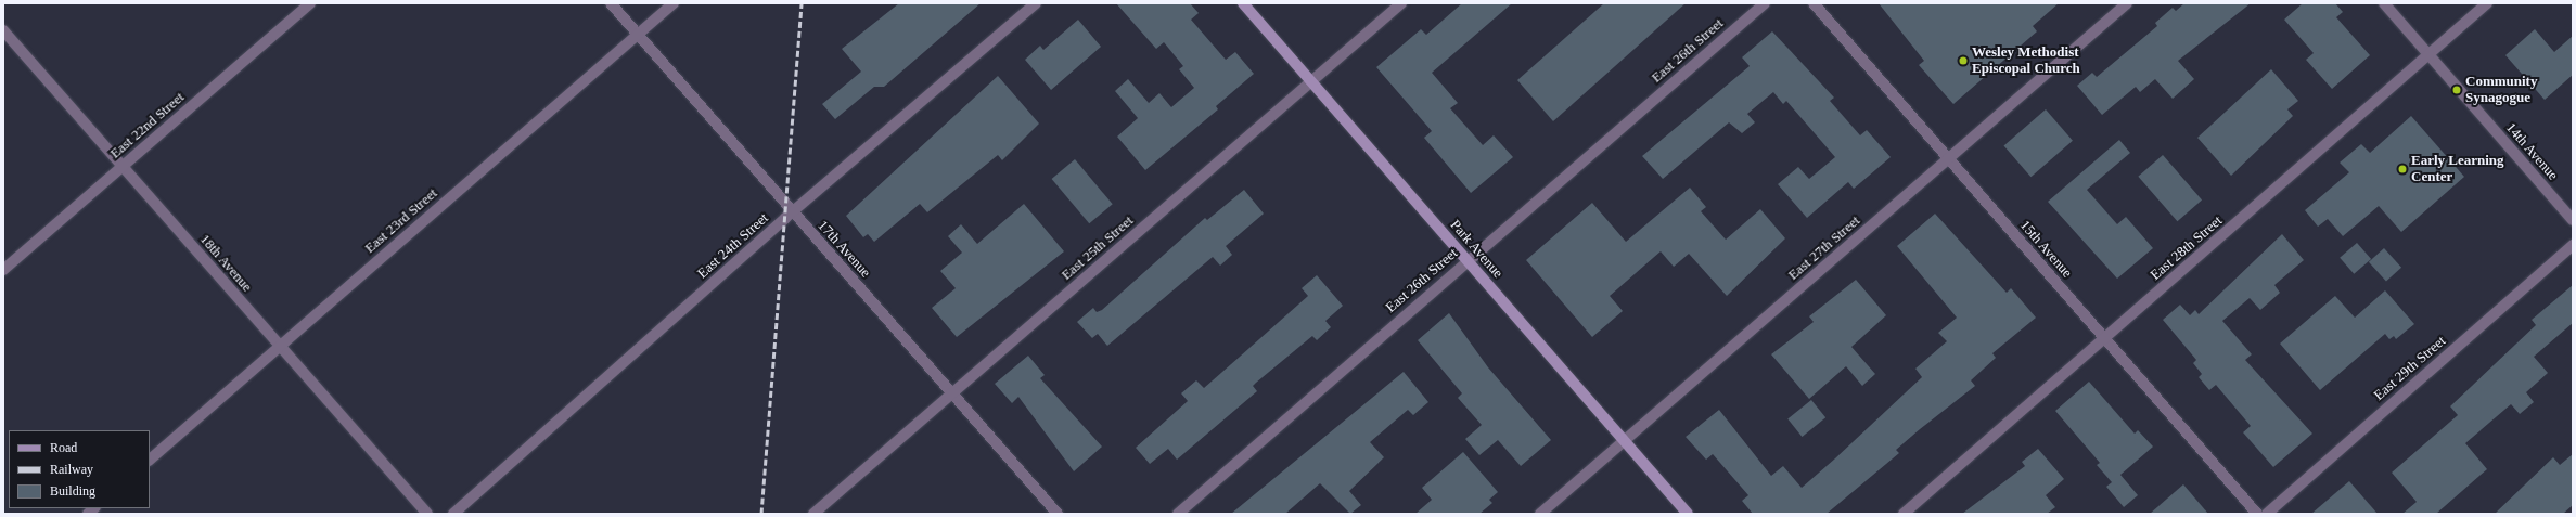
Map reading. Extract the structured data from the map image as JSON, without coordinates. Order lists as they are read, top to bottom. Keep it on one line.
{"streets":{"street":["East 26th Street","East 22nd Street","14th Avenue","East 23rd Street","East 24th Street","East 25th Street","East 27th Street","East 28th Street","17th Avenue","Park Avenue","15th Avenue","18th Avenue","East 29th Street"]},"crossings":[["East 26th Street","Park Avenue"],["East 22nd Street","18th Avenue"],["14th Avenue","East 28th Street"],["East 23rd Street","17th Avenue"],["East 23rd Street","18th Avenue"],["East 24th Street","17th Avenue"],["East 25th Street","17th Avenue"],["East 25th Street","Park Avenue"],["East 27th Street","Park Avenue"],["East 27th Street","15th Avenue"],["East 28th Street","15th Avenue"]],"places":["Wesley Methodist Episcopal Church","Community Synagogue","Early Learning Center"],"legend":["Road","Railway","Building"]}
